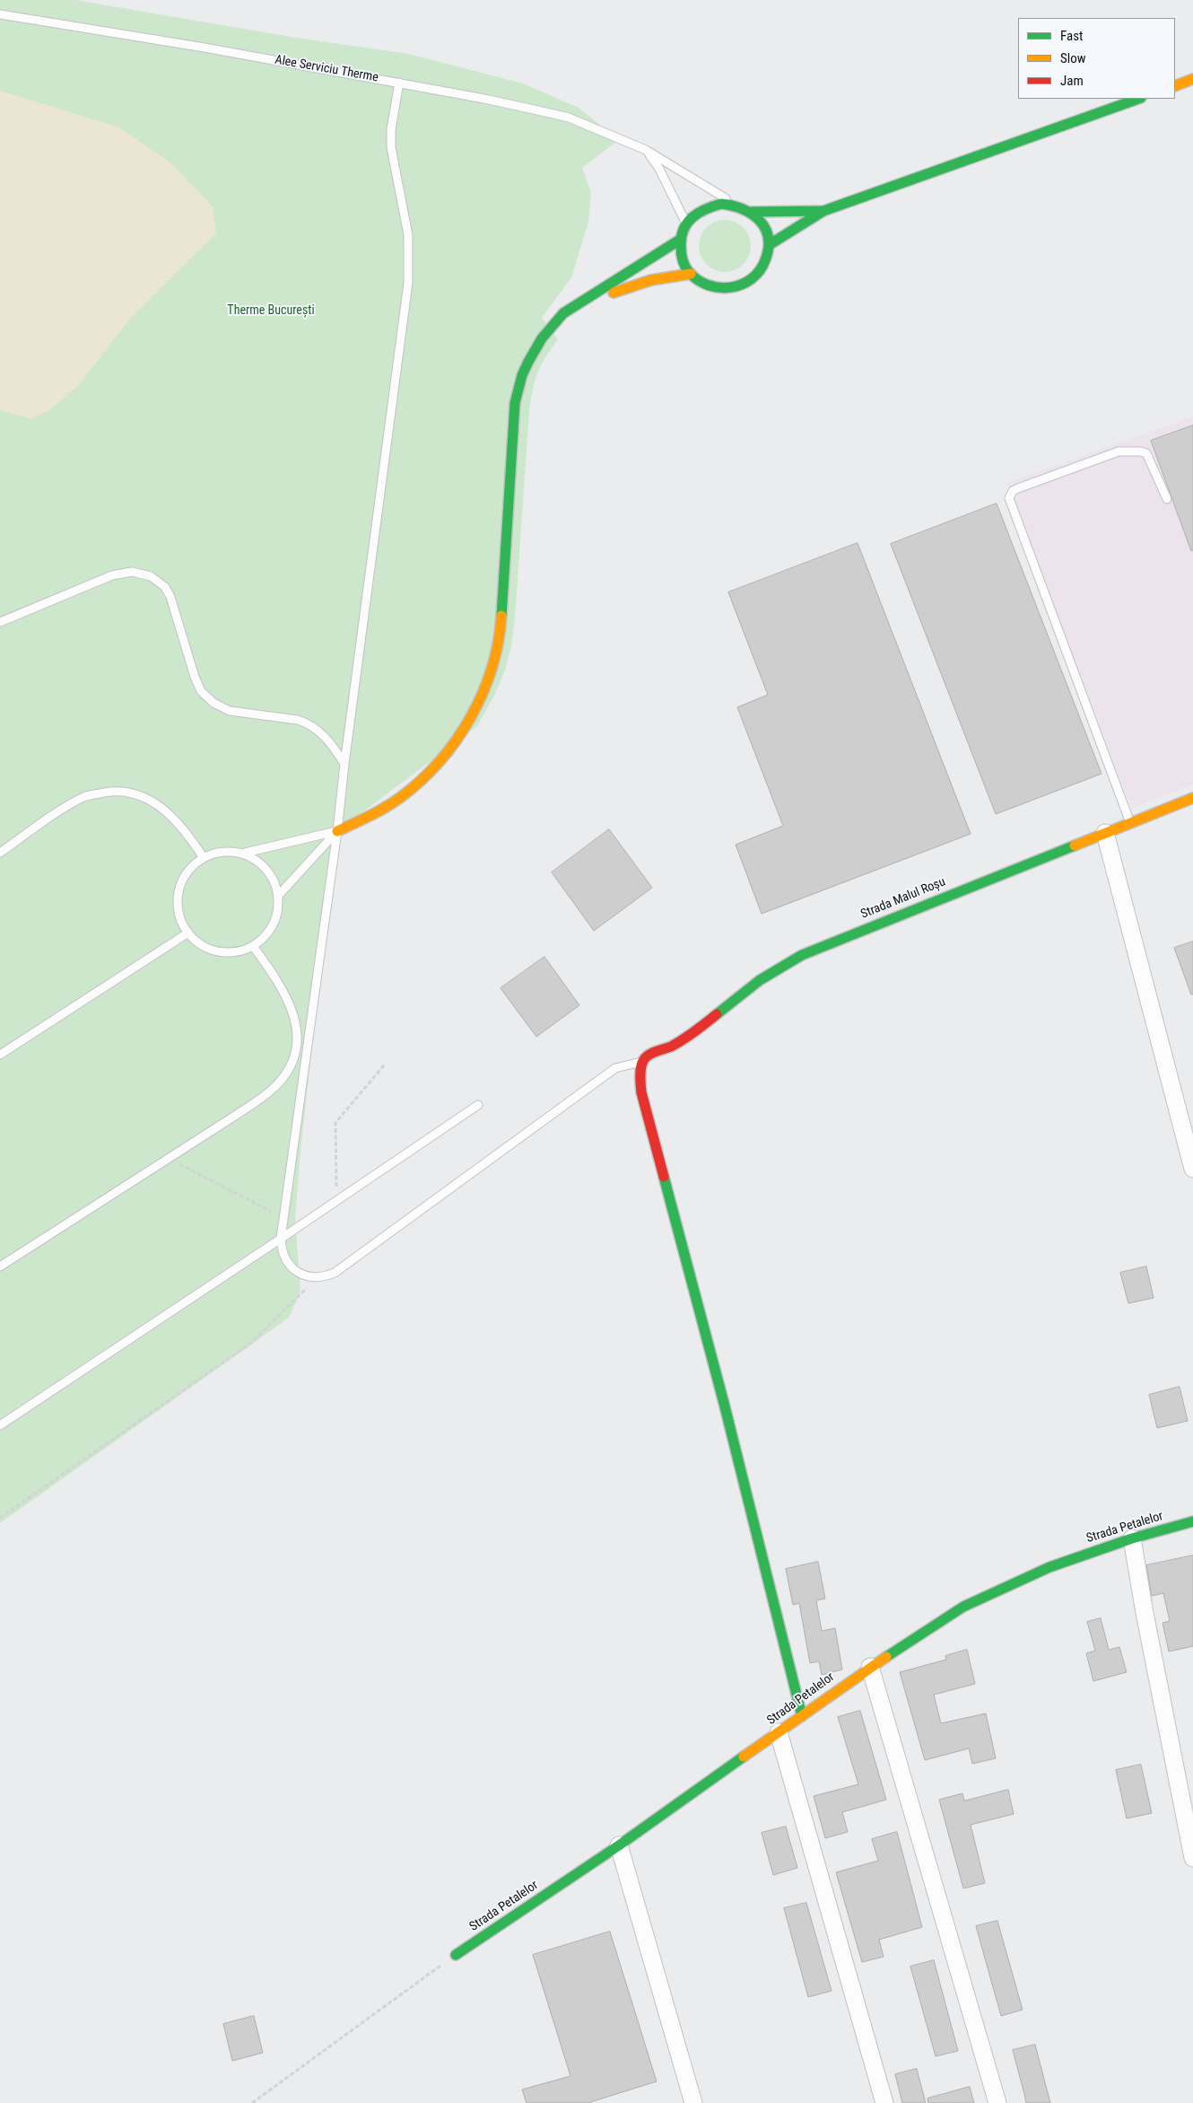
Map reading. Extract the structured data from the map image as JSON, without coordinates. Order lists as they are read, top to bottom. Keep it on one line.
{"streets":{"street":["Strada Malul Roșu","Strada Petalelor"],"lane":["Alee Serviciu Therme"]},"parks":["Therme București"],"legend":["Fast","Slow","Jam"]}
